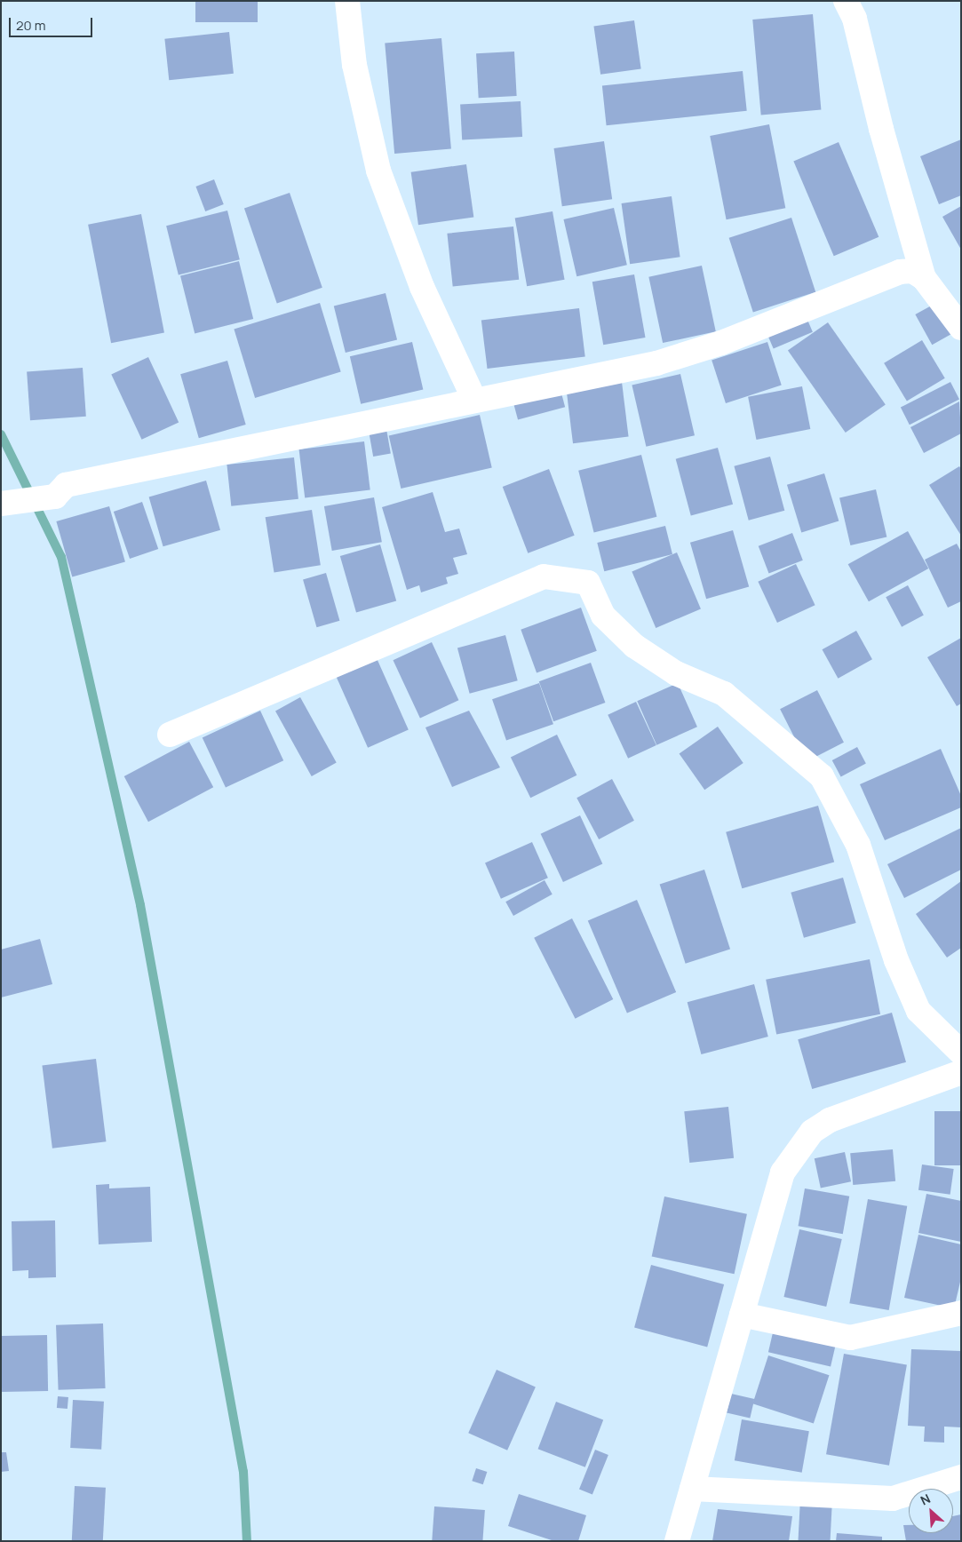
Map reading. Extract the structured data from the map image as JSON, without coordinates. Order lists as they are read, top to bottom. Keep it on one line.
{"scale_bar":"20 m","north":"top left"}
